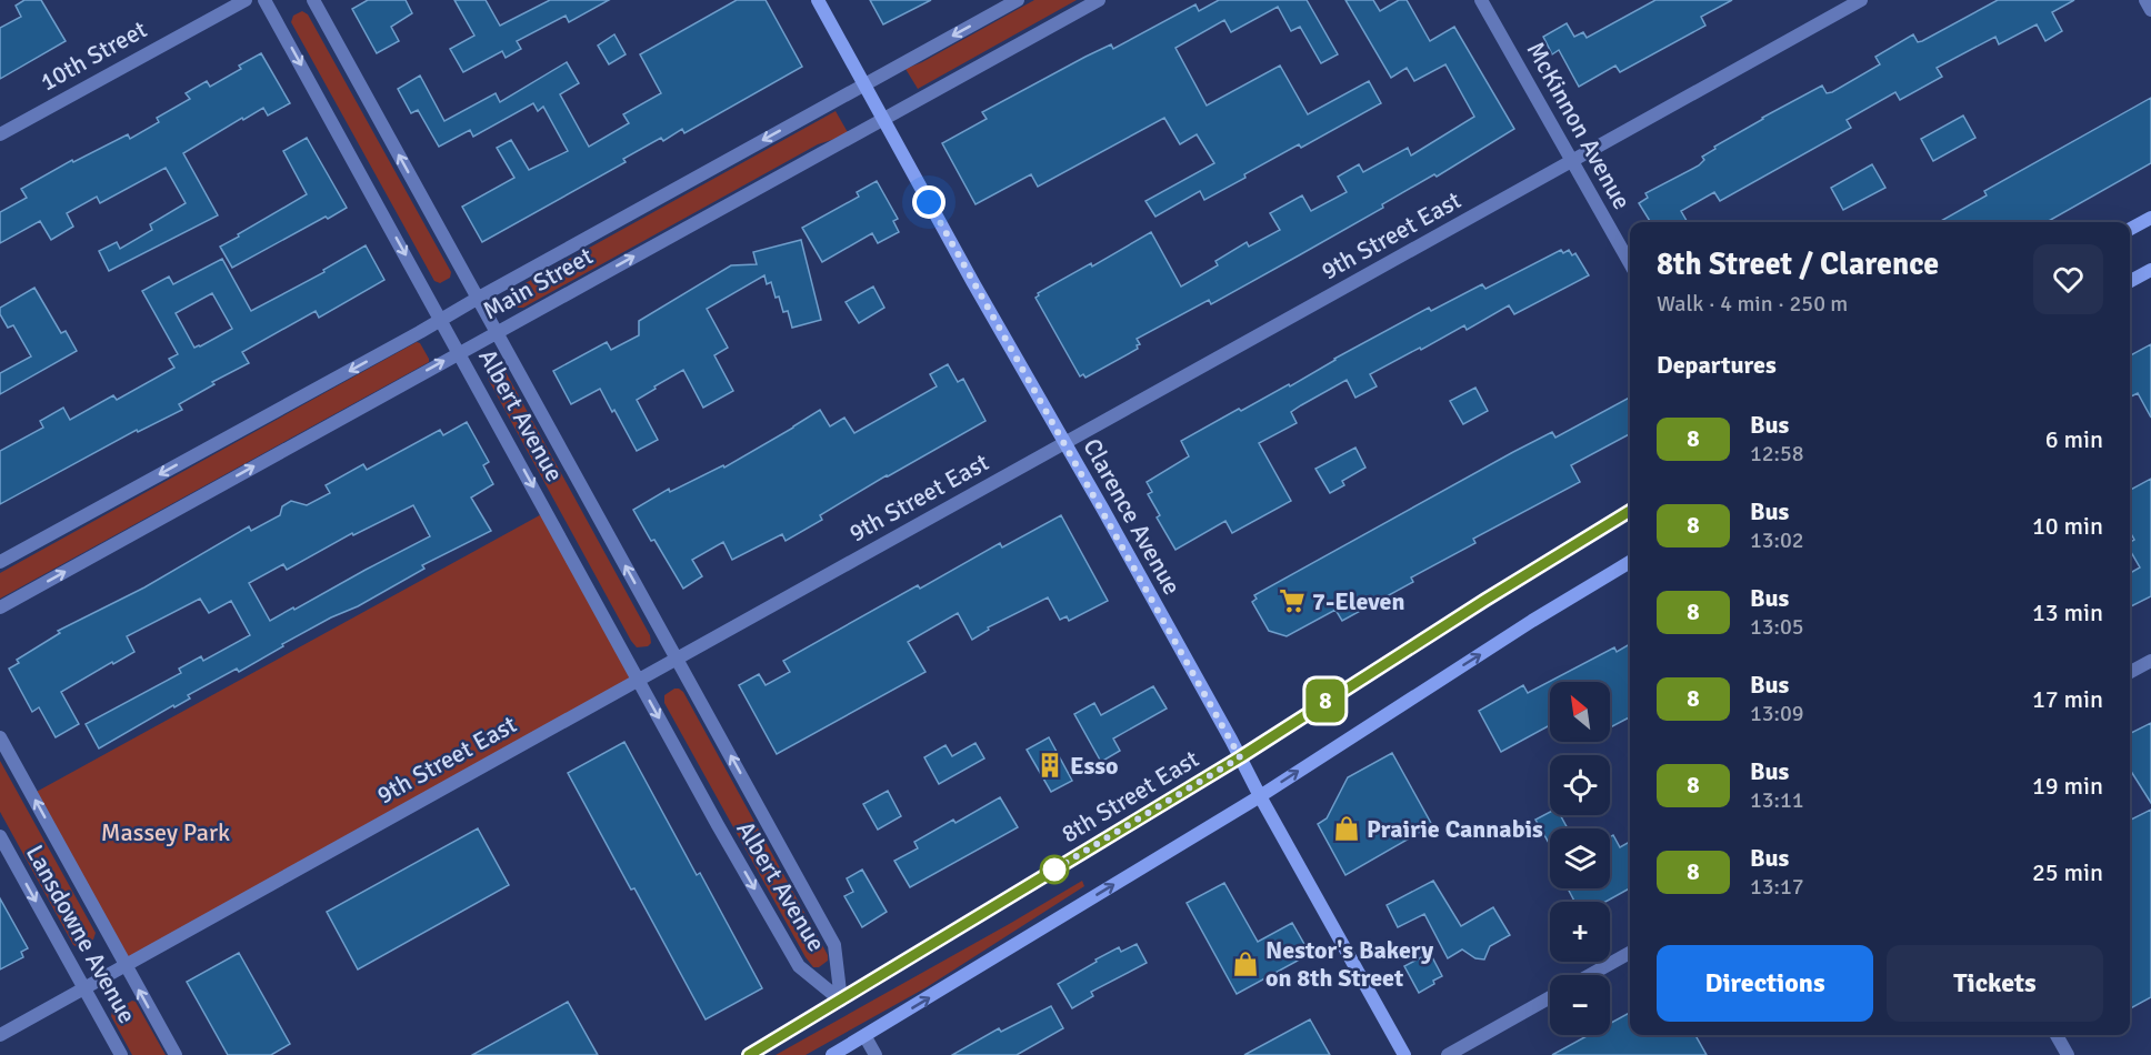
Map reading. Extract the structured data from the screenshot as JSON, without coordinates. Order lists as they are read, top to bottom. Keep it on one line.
{"streets":{"main road":["Clarence Avenue","8th Street East"],"street":["10th Street","McKinnon Avenue","9th Street East","Main Street","Albert Avenue","Lansdowne Avenue"]},"crossings":[["McKinnon Avenue","9th Street East"],["9th Street East","Albert Avenue"],["9th Street East","Clarence Avenue"],["9th Street East","Lansdowne Avenue"],["Main Street","Albert Avenue"],["Main Street","Clarence Avenue"],["Albert Avenue","8th Street East"],["Clarence Avenue","8th Street East"]],"parks":["Massey Park"],"places":{"supermarket":["7-Eleven"],"building":["Esso"],"shop":["Prairie Cannabis","Nestor's Bakery on 8th Street"]},"lines":["bus line 8"],"north":"top left","page":{"on_map":"8","heading":[["8th Street / Clarence","Walk · 4 min · 250 m"],"Departures"],"list":[{"mark":"8","name":"Bus","note":"12:58","value":"6 min"},{"mark":"8","name":"Bus","note":"13:02","value":"10 min"},{"mark":"8","name":"Bus","note":"13:05","value":"13 min"},{"mark":"8","name":"Bus","note":"13:09","value":"17 min"},{"mark":"8","name":"Bus","note":"13:11","value":"19 min"},{"mark":"8","name":"Bus","note":"13:17","value":"25 min"}],"map_buttons":["+","−"],"buttons":["Directions","Tickets"]}}
